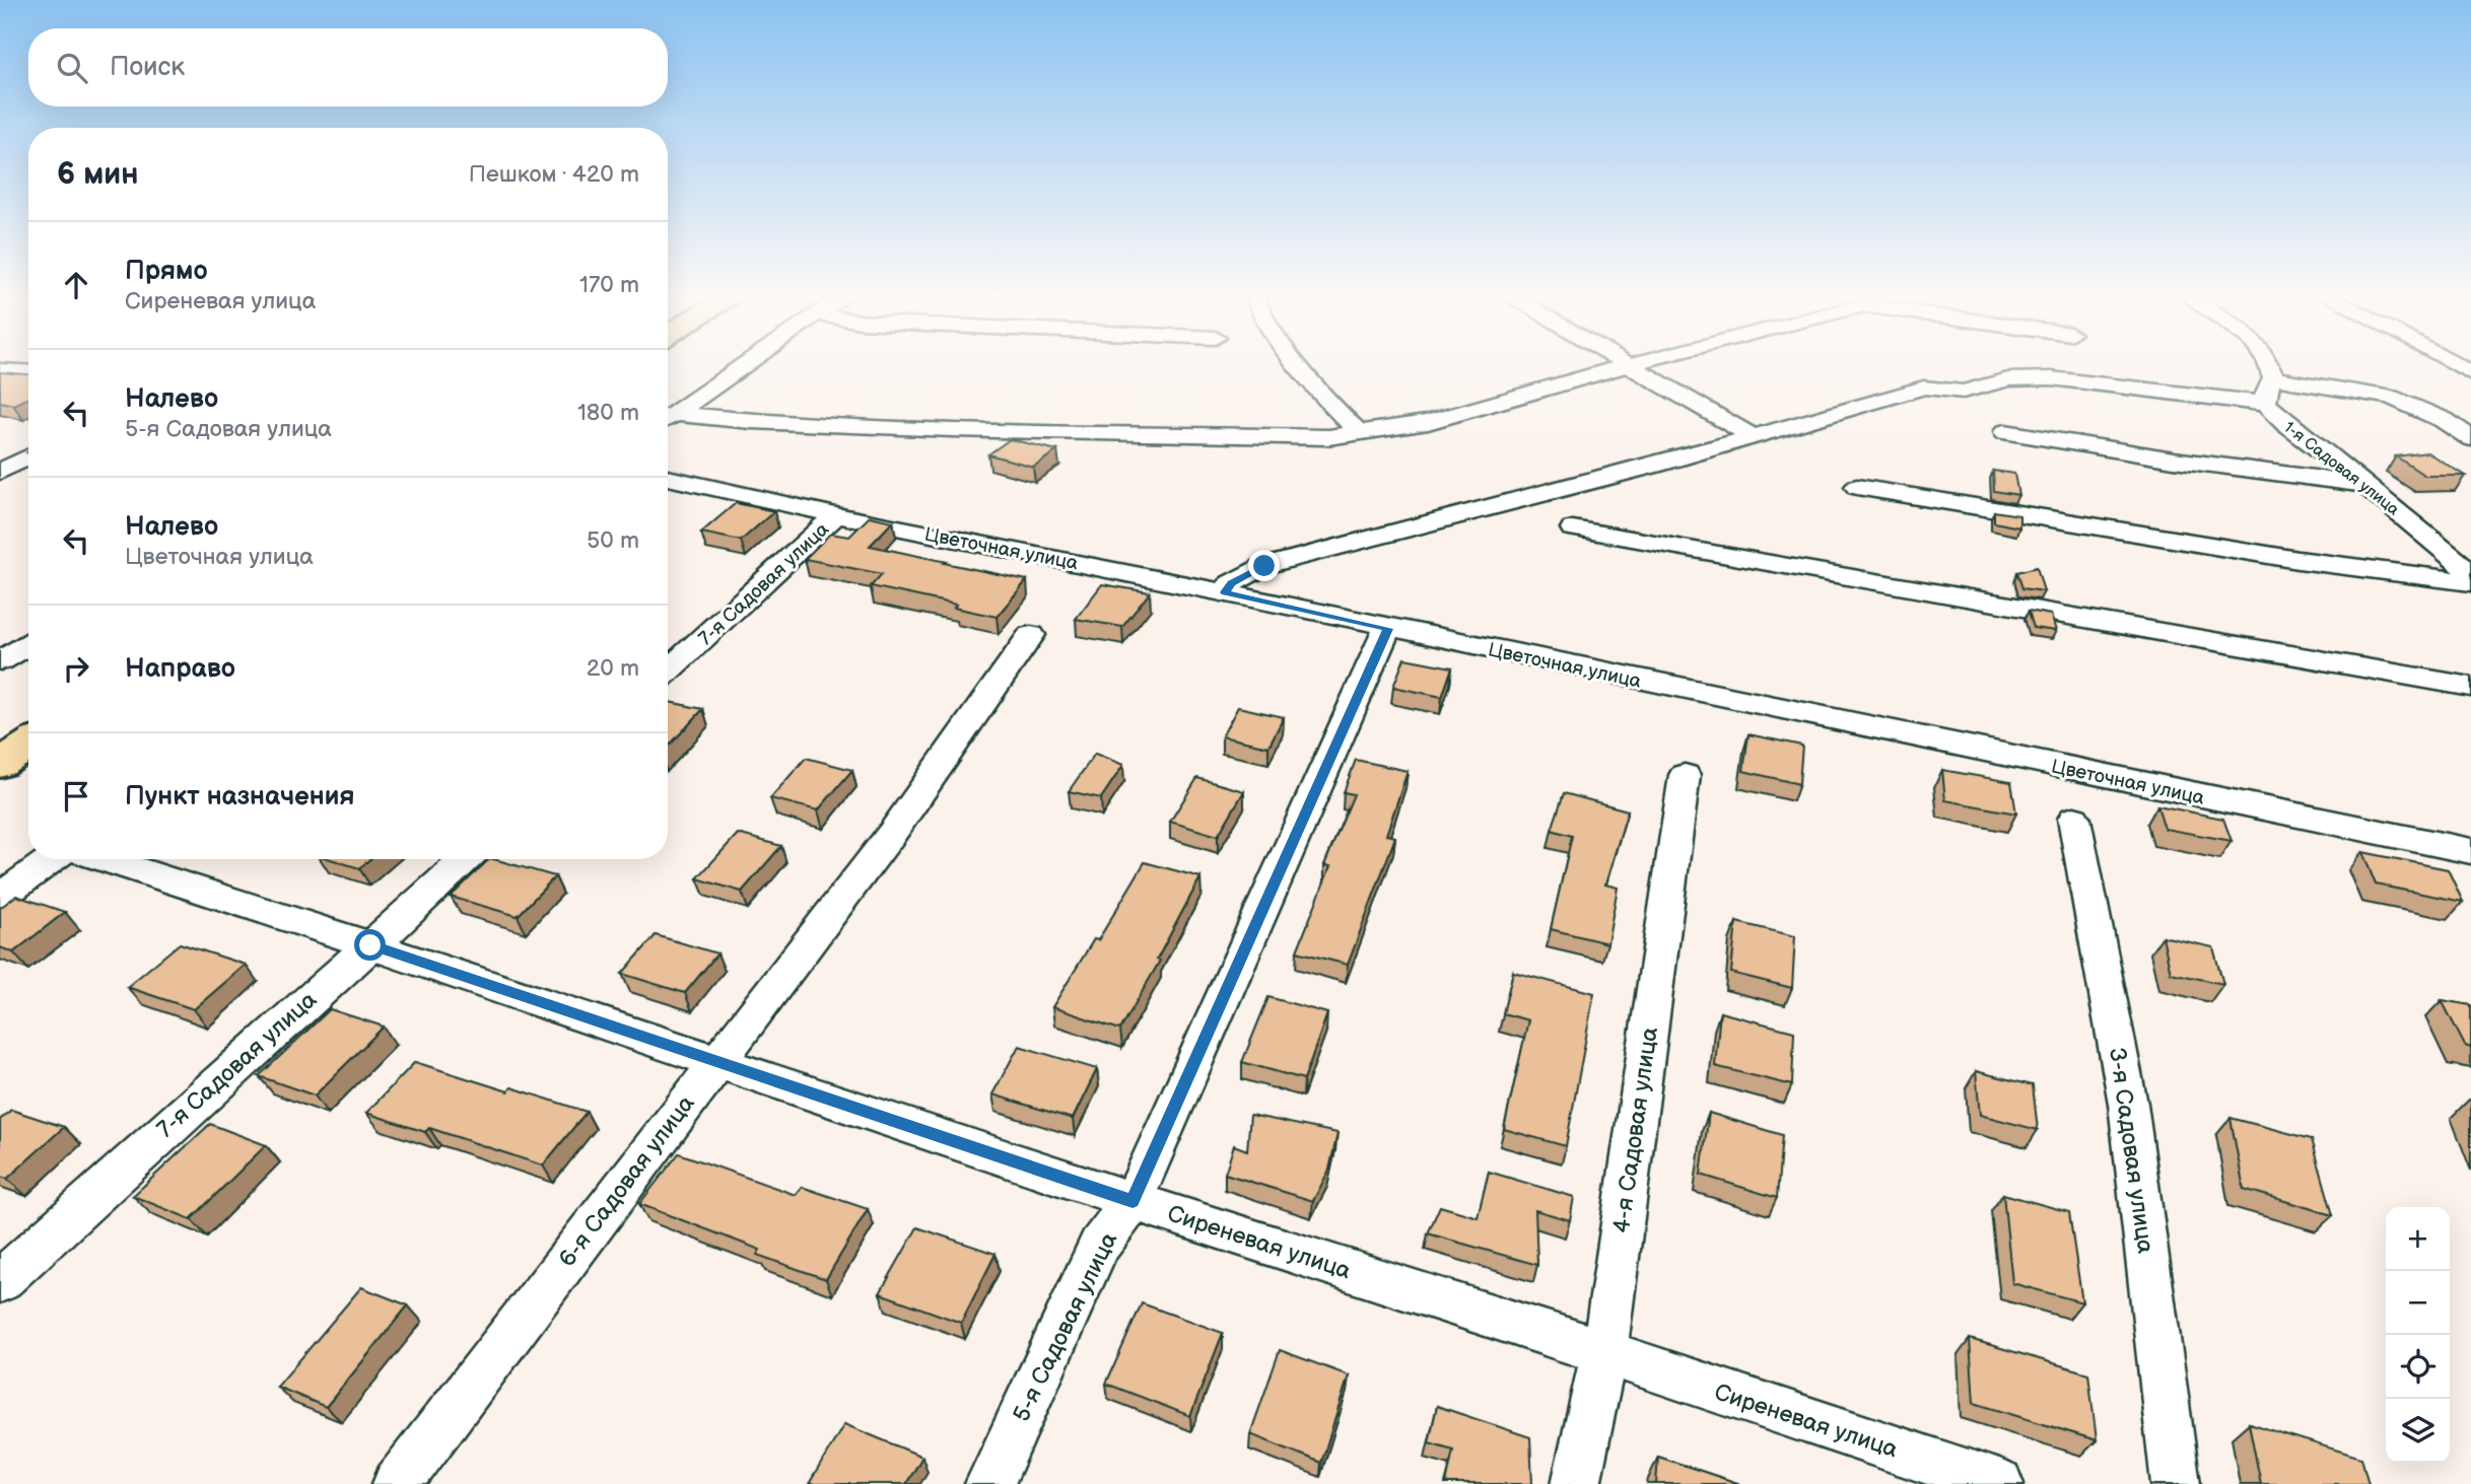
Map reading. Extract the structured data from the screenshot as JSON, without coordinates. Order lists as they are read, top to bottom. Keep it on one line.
{"streets":{"street":["1-я Садовая улица","Цветочная улица","7-я Садовая улица","4-я Садовая улица","3-я Садовая улица","6-я Садовая улица","Сиреневая улица","5-я Садовая улица"]},"crossings":[["Цветочная улица","7-я Садовая улица"],["Цветочная улица","5-я Садовая улица"],["7-я Садовая улица","Сиреневая улица"],["4-я Садовая улица","Сиреневая улица"],["6-я Садовая улица","Сиреневая улица"],["Сиреневая улица","5-я Садовая улица"]],"page":{"search":"Поиск","heading":["6 мин","Пешком · 420 m"],"list":[["Прямо","Сиреневая улица","170 m"],["Налево","5-я Садовая улица","180 m"],["Налево","Цветочная улица","50 m"],["Направо","20 m"],"Пункт назначения"],"map_buttons":["+","−"]}}
